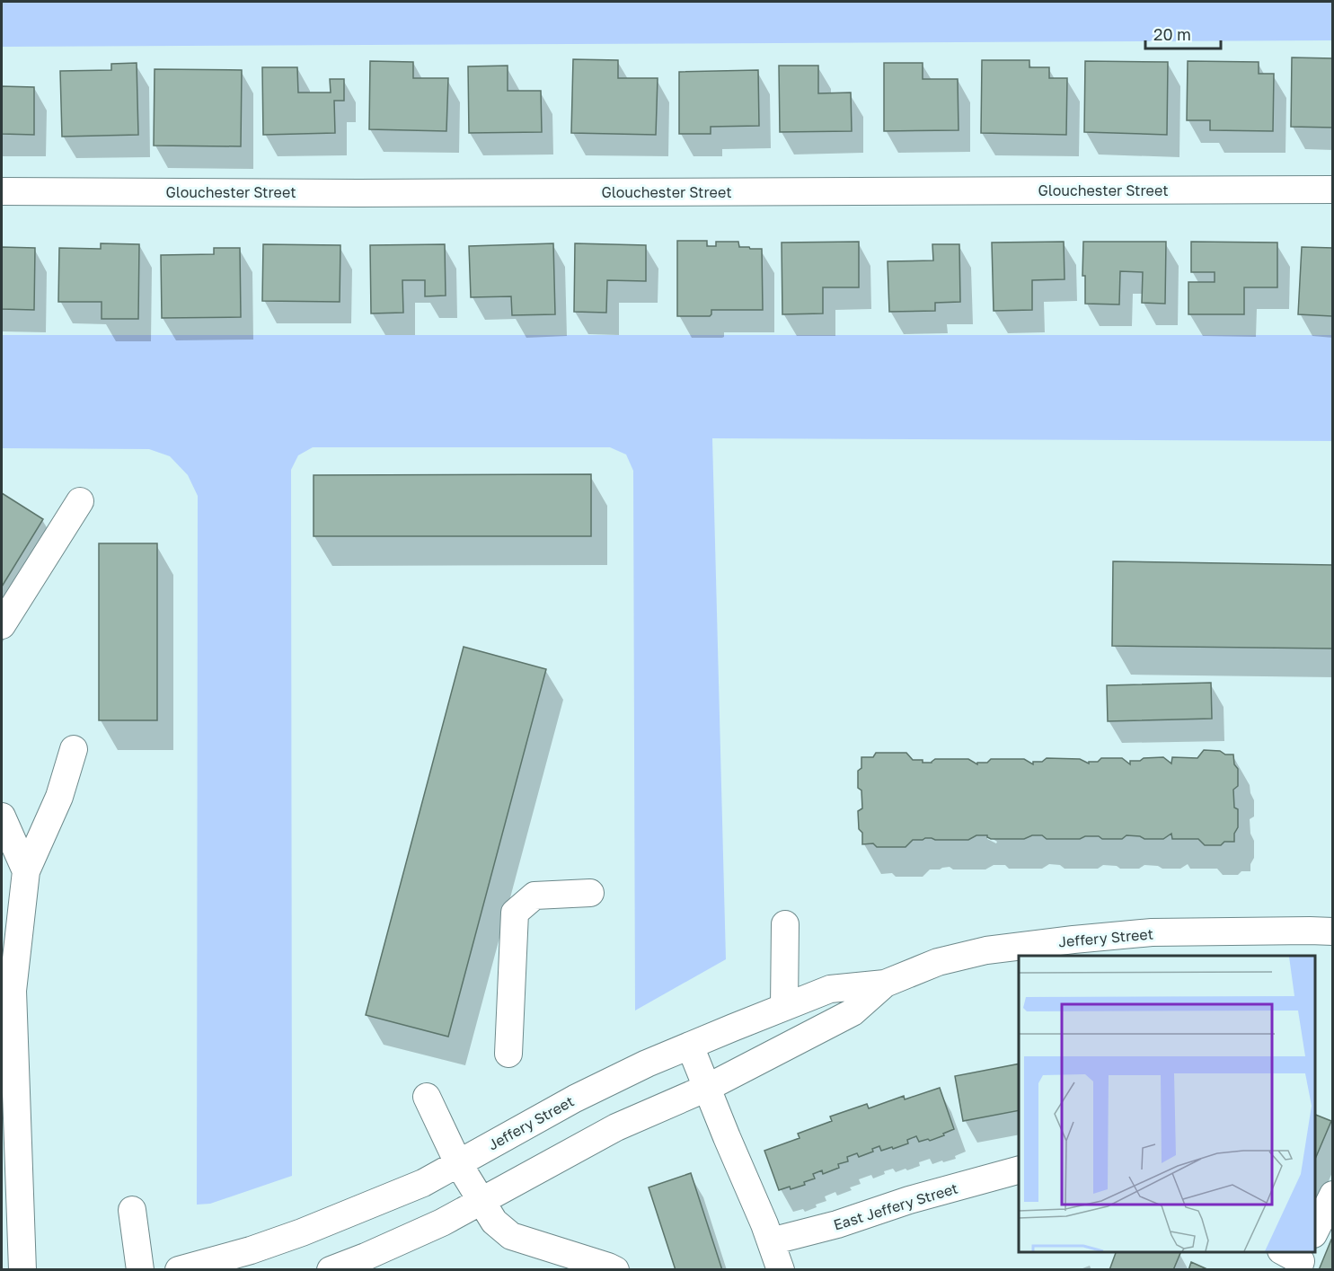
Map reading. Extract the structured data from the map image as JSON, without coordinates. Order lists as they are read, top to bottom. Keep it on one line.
{"streets":{"street":["Glouchester Street","Jeffery Street","East Jeffery Street"]},"scale_bar":"20 m"}
